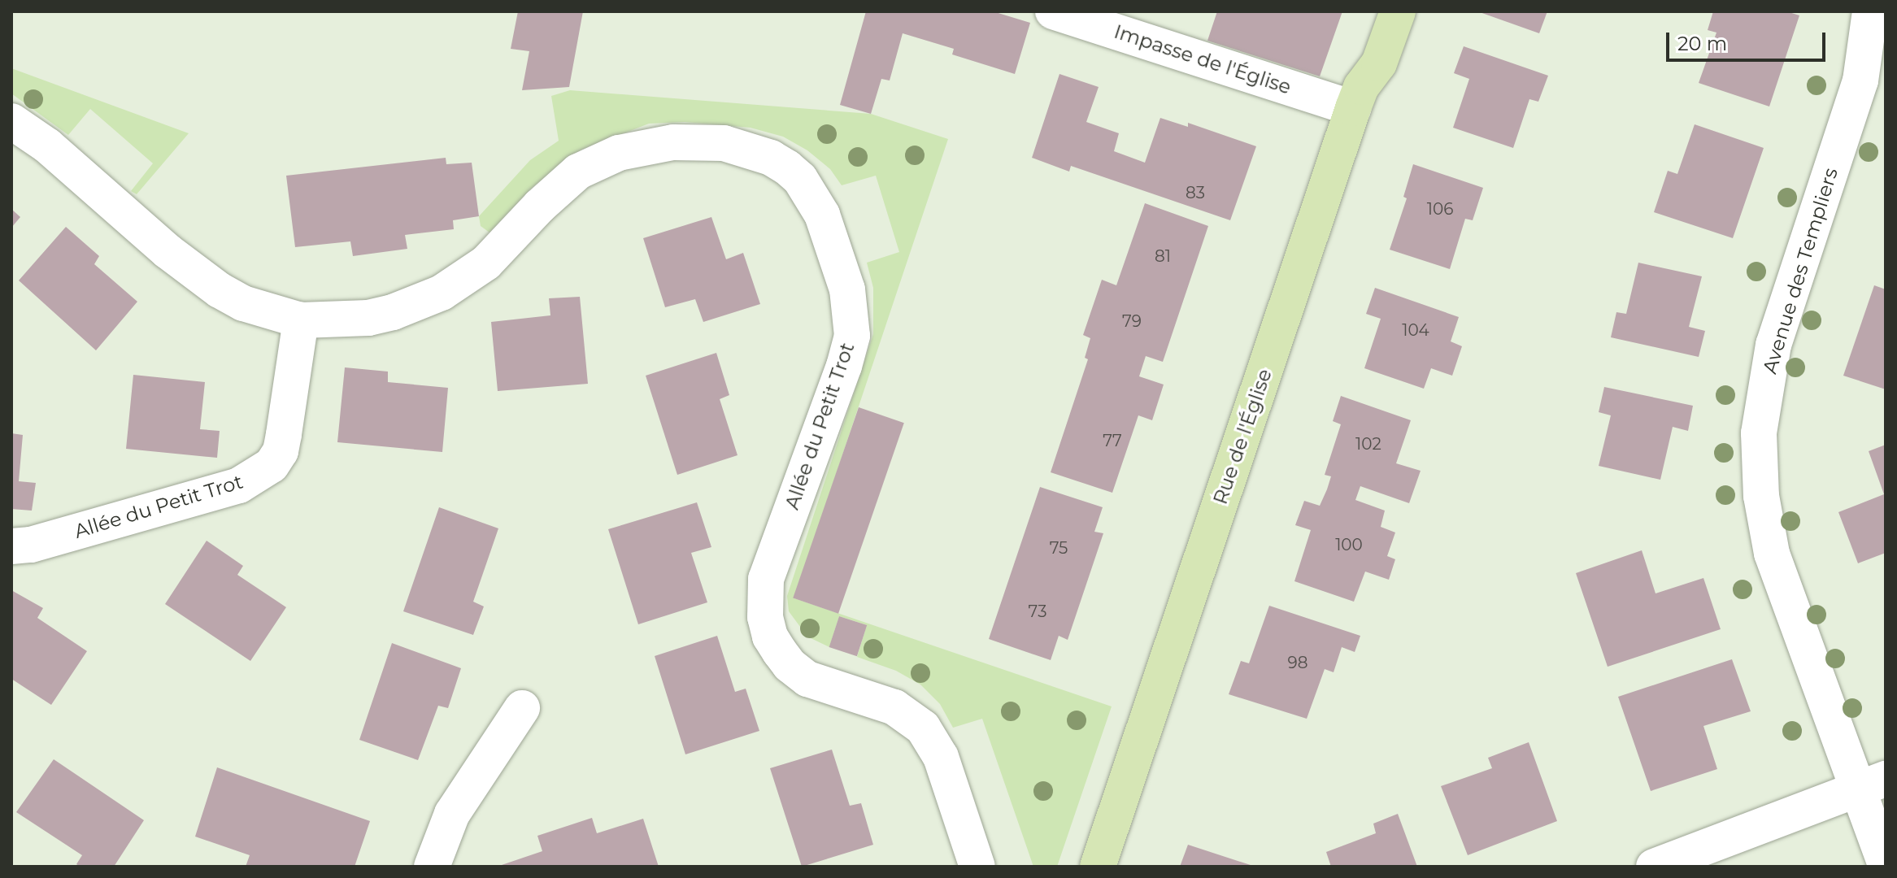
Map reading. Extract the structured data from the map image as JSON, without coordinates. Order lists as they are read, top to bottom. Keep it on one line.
{"streets":{"street":["Impasse de l'Église","Avenue des Templiers","Allée du Petit Trot","Rue de l'Église"]},"crossings":[["Impasse de l'Église","Rue de l'Église"]],"house_numbers":["83","106","81","79","104","77","102","100","75","73","98"],"scale_bar":"20 m"}
